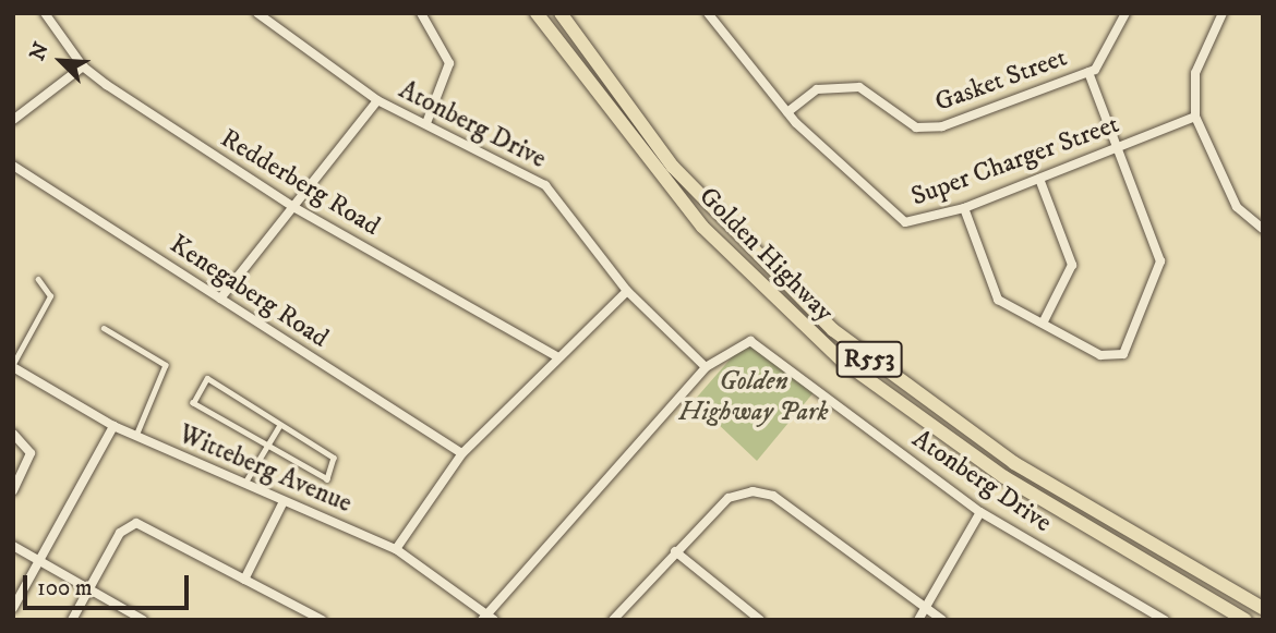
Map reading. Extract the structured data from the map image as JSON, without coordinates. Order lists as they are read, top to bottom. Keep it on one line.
{"streets":{"main road":["Golden Highway","R553"],"street":["Gasket Street","Atonberg Drive","Super Charger Street","Redderberg Road","Kenegaberg Road","Witteberg Avenue"]},"crossings":[["Gasket Street","Super Charger Street"]],"parks":["Golden Highway Park"],"scale_bar":"100 m","north":"top left"}
